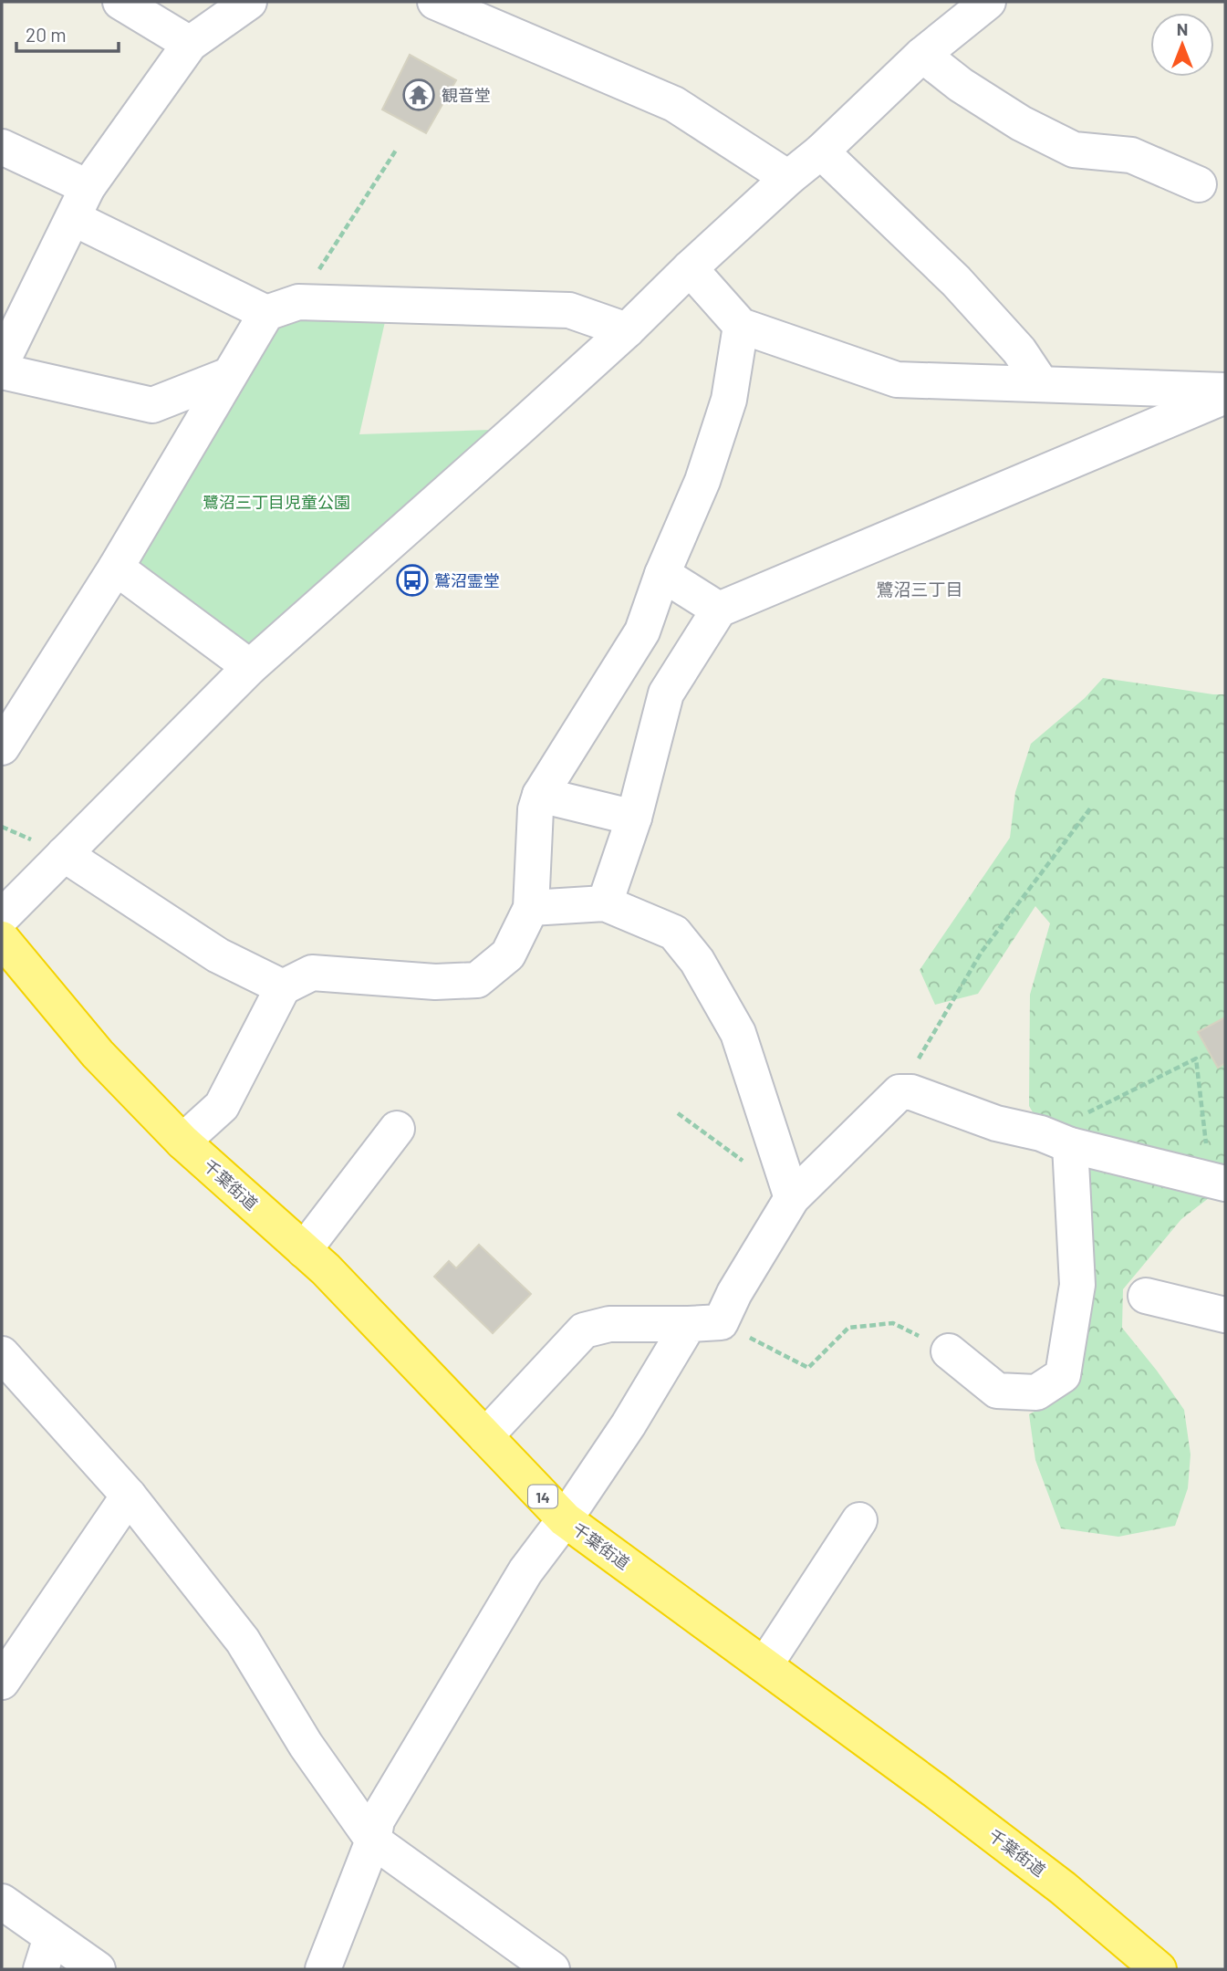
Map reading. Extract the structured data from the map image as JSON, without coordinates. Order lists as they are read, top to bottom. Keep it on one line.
{"streets":{"highway":["千葉街道","14"]},"districts":["鷺沼三丁目"],"parks":["鷺沼三丁目児童公園"],"places":{"temple":["観音堂"],"bus stop":["鷲沼霊堂"]},"scale_bar":"20 m","north":"top"}
